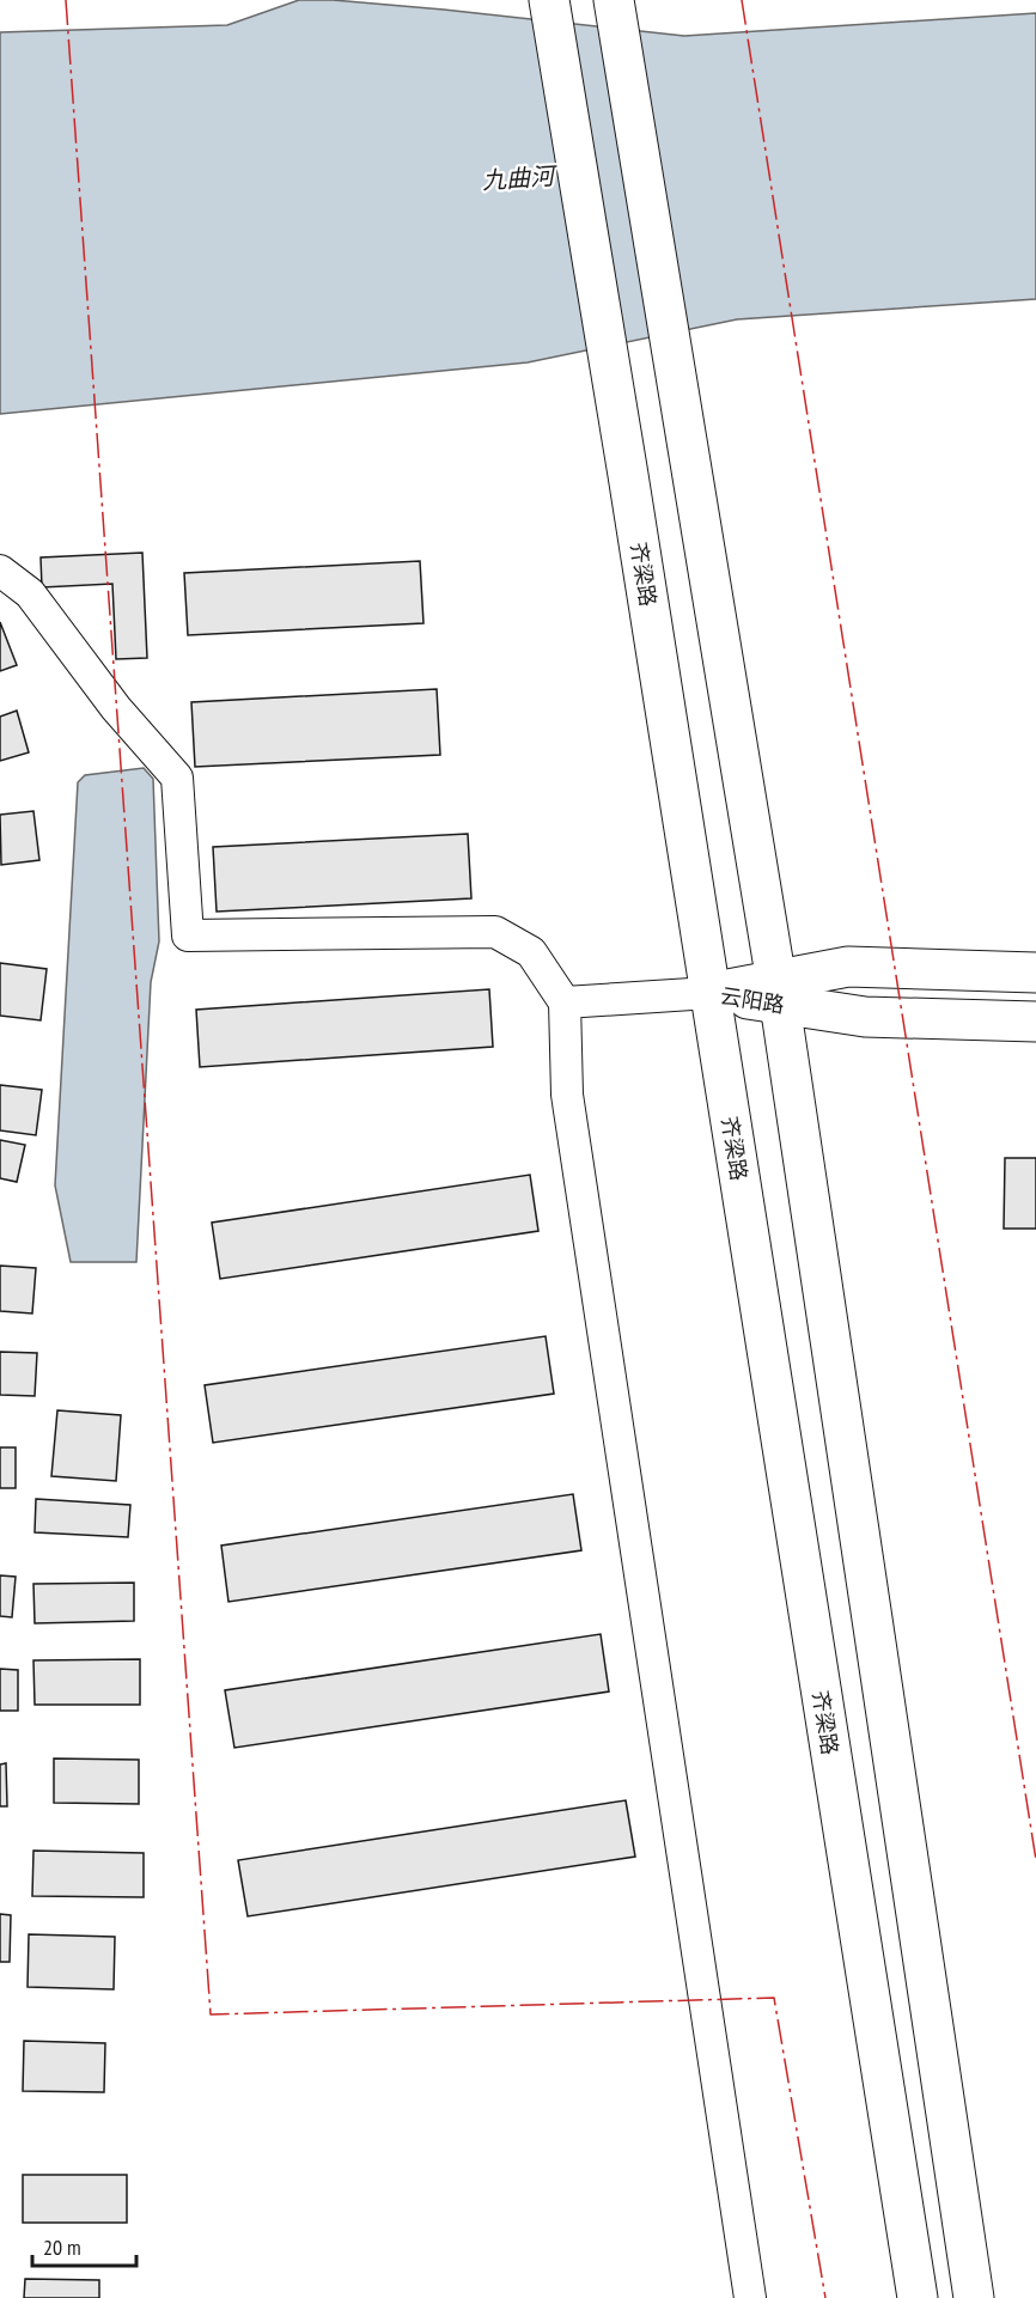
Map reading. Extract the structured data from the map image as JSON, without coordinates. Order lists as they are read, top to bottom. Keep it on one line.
{"streets":{"main road":["齐梁路","云阳路"]},"crossings":[["齐梁路","云阳路"]],"water":["九曲河"],"scale_bar":"20 m"}
